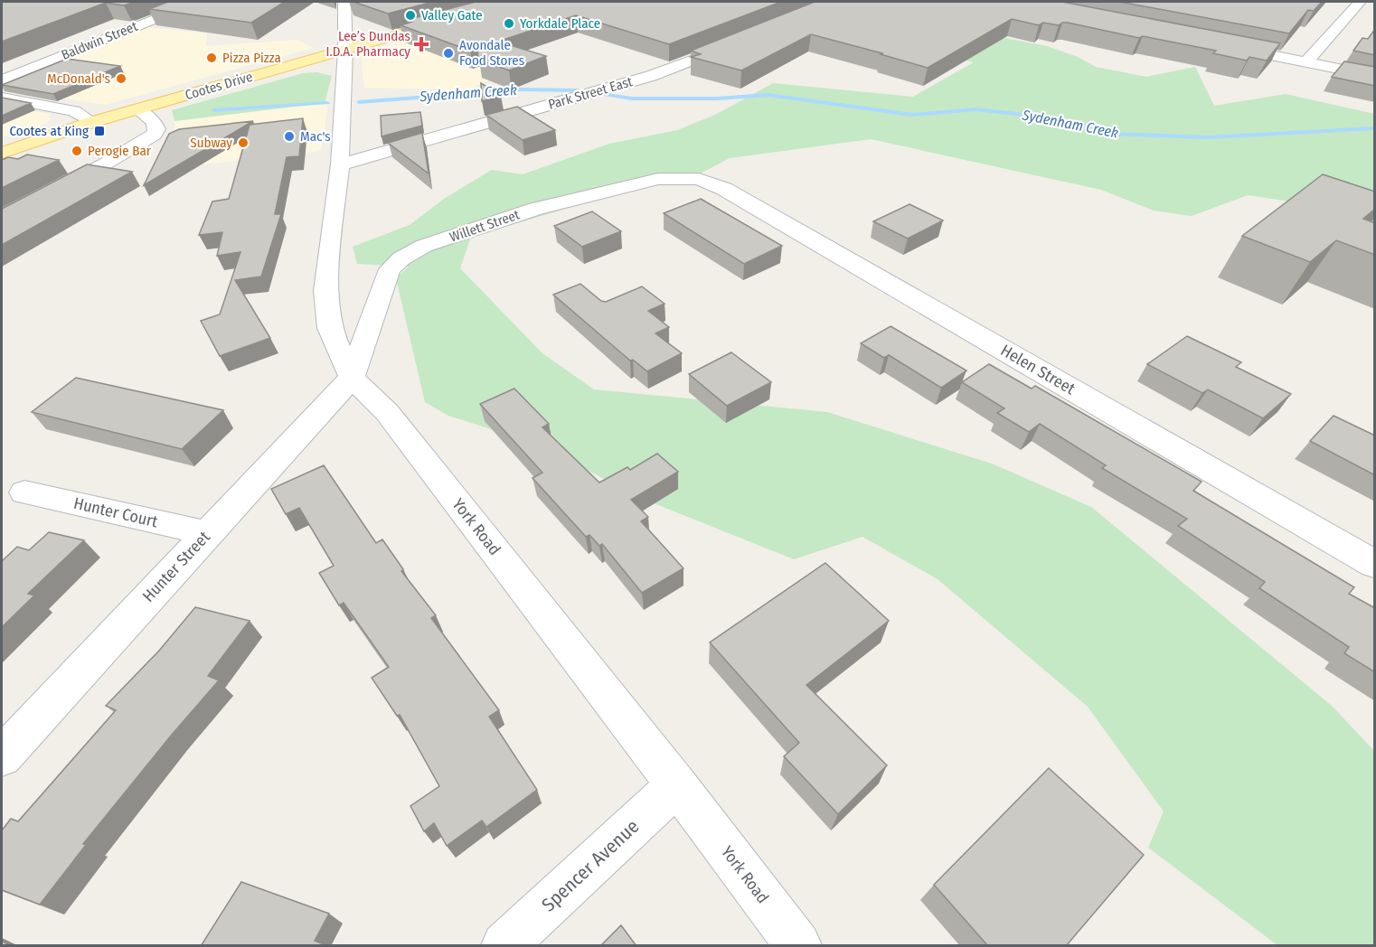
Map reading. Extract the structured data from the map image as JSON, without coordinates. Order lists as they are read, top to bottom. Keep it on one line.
{"streets":{"main road":["Cootes Drive"],"street":["Baldwin Street","Park Street East","Willett Street","Helen Street","Hunter Court","York Road","Hunter Street","Spencer Avenue"]},"crossings":[["Cootes Drive","York Road"],["Park Street East","York Road"],["Willett Street","Helen Street"],["Willett Street","York Road"],["Willett Street","Hunter Street"],["Hunter Court","Hunter Street"],["York Road","Hunter Street"],["York Road","Spencer Avenue"]],"water":["Sydenham Creek"],"places":{"other":["Valley Gate","Yorkdale Place","Avondale Food Stores","Pizza Pizza","McDonald's","Mac's","Subway","Perogie Bar"],"health":["Lee’s Dundas I.D.A. Pharmacy"],"transit":["Cootes at King"]}}
